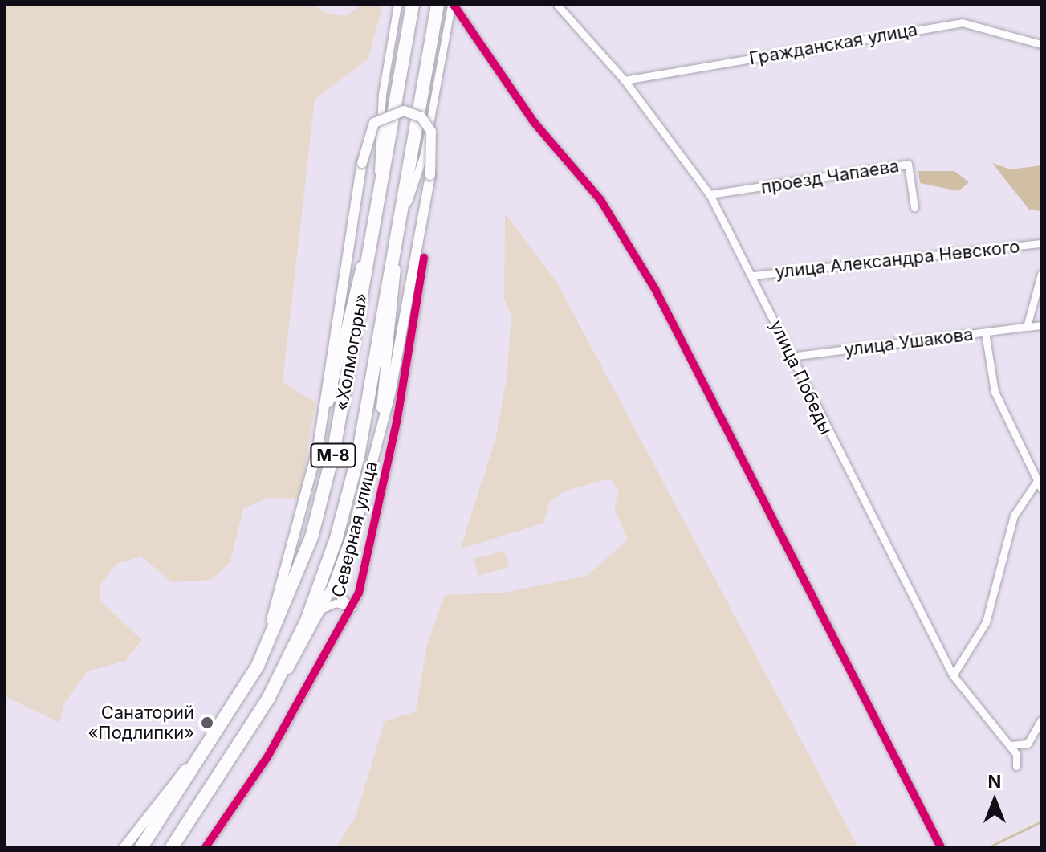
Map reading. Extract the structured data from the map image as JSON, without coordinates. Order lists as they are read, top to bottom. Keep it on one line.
{"streets":{"highway":["«Холмогоры»","М-8"],"street":["Гражданская улица","проезд Чапаева","улица Александра Невского","улица Ушакова","улица Победы","Северная улица"]},"crossings":[["Гражданская улица","улица Победы"],["проезд Чапаева","улица Победы"],["улица Александра Невского","улица Победы"],["улица Ушакова","улица Победы"]],"places":["Санаторий «Подлипки»"],"north":"top"}
